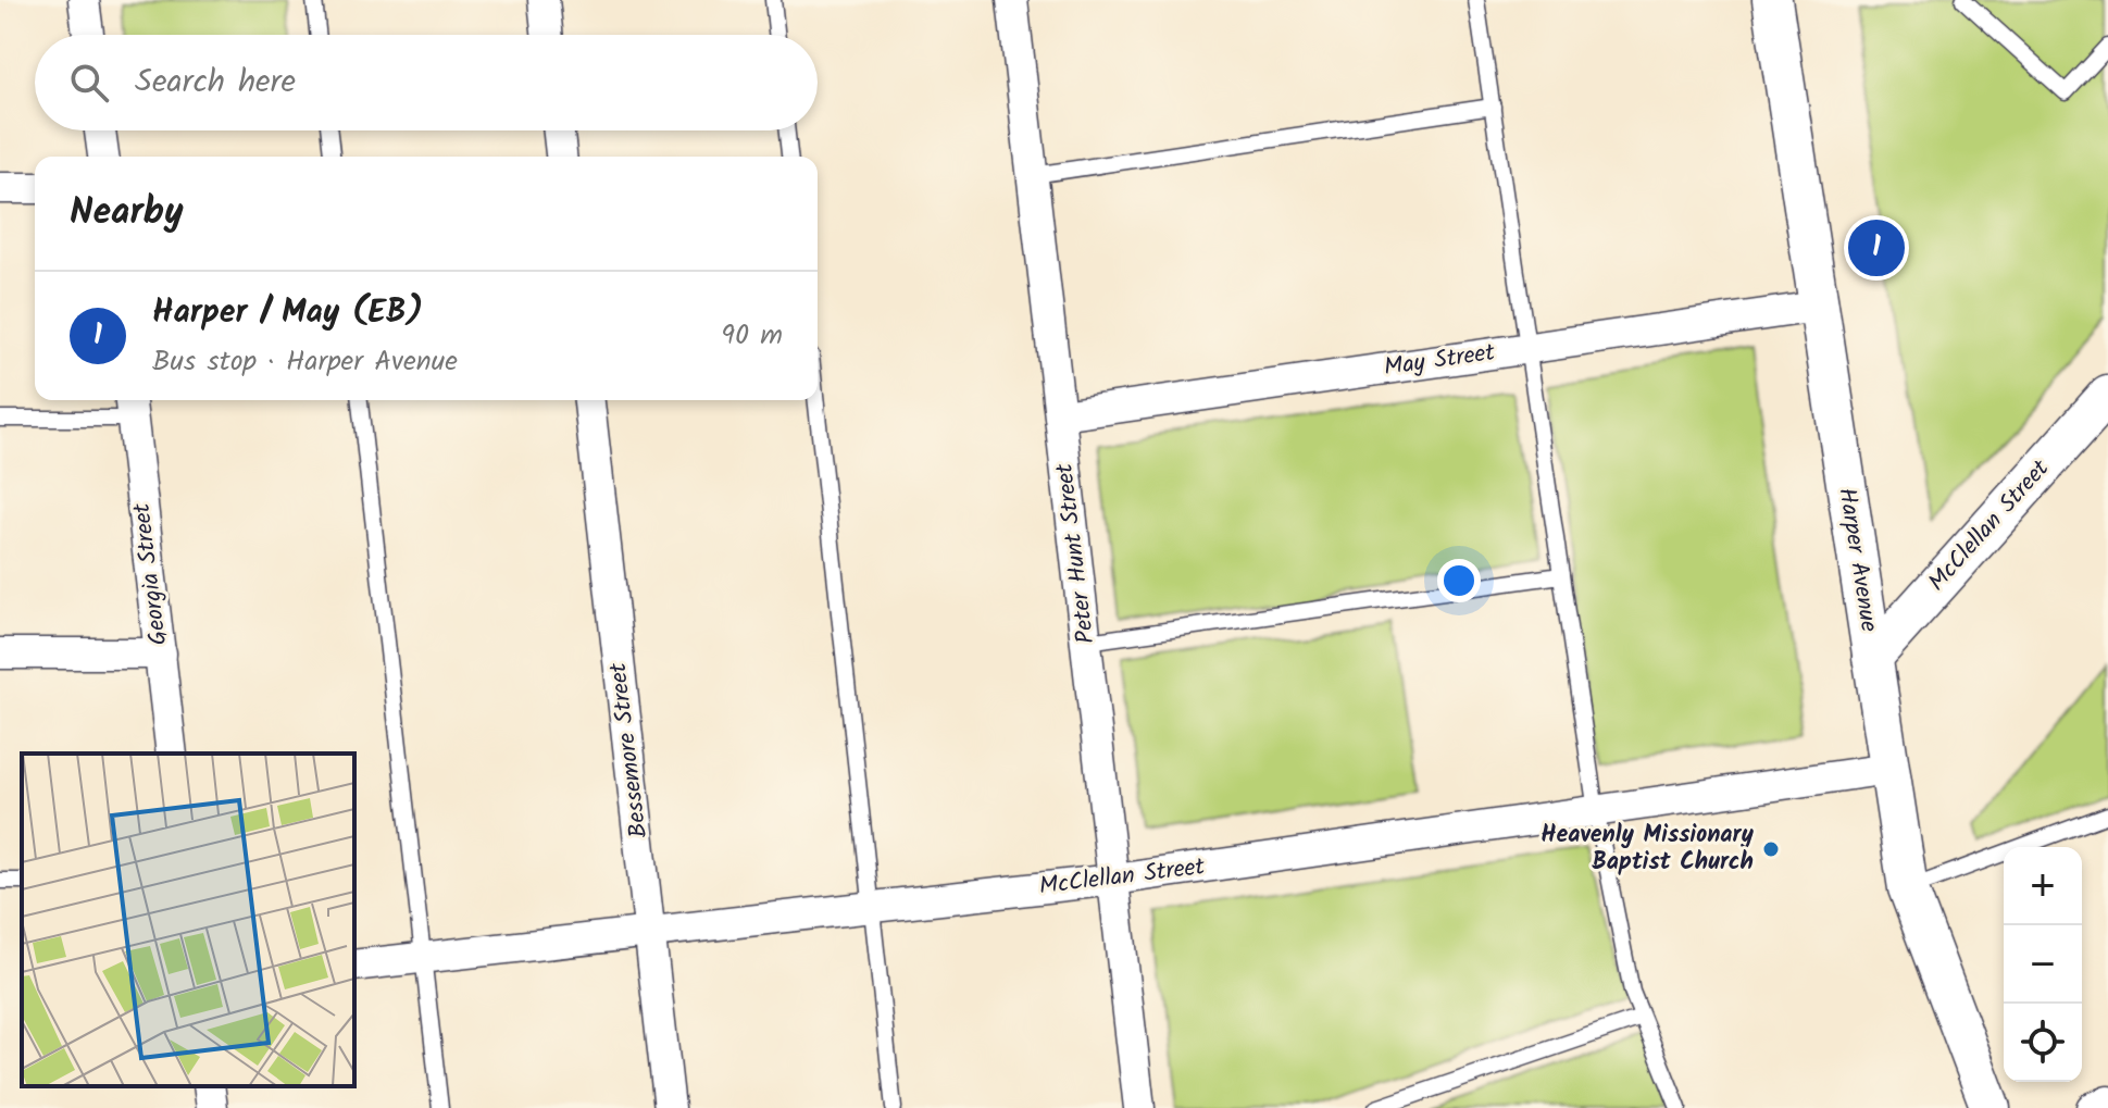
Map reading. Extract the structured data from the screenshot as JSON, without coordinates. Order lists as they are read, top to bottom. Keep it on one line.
{"streets":{"street":["May Street","McClellan Street","Peter Hunt Street","Harper Avenue","Georgia Street","Bessemore Street"]},"crossings":[["May Street","Peter Hunt Street"],["May Street","Harper Avenue"],["McClellan Street","Peter Hunt Street"],["McClellan Street","Harper Avenue"],["McClellan Street","Bessemore Street"]],"places":["Heavenly Missionary Baptist Church"],"page":{"search":"Search here","heading":"Nearby","pins":"1","list":[{"mark":"1","name":"Harper / May (EB)","note":"Bus stop · Harper Avenue","value":"90 m"}],"map_buttons":["+","−"]}}
